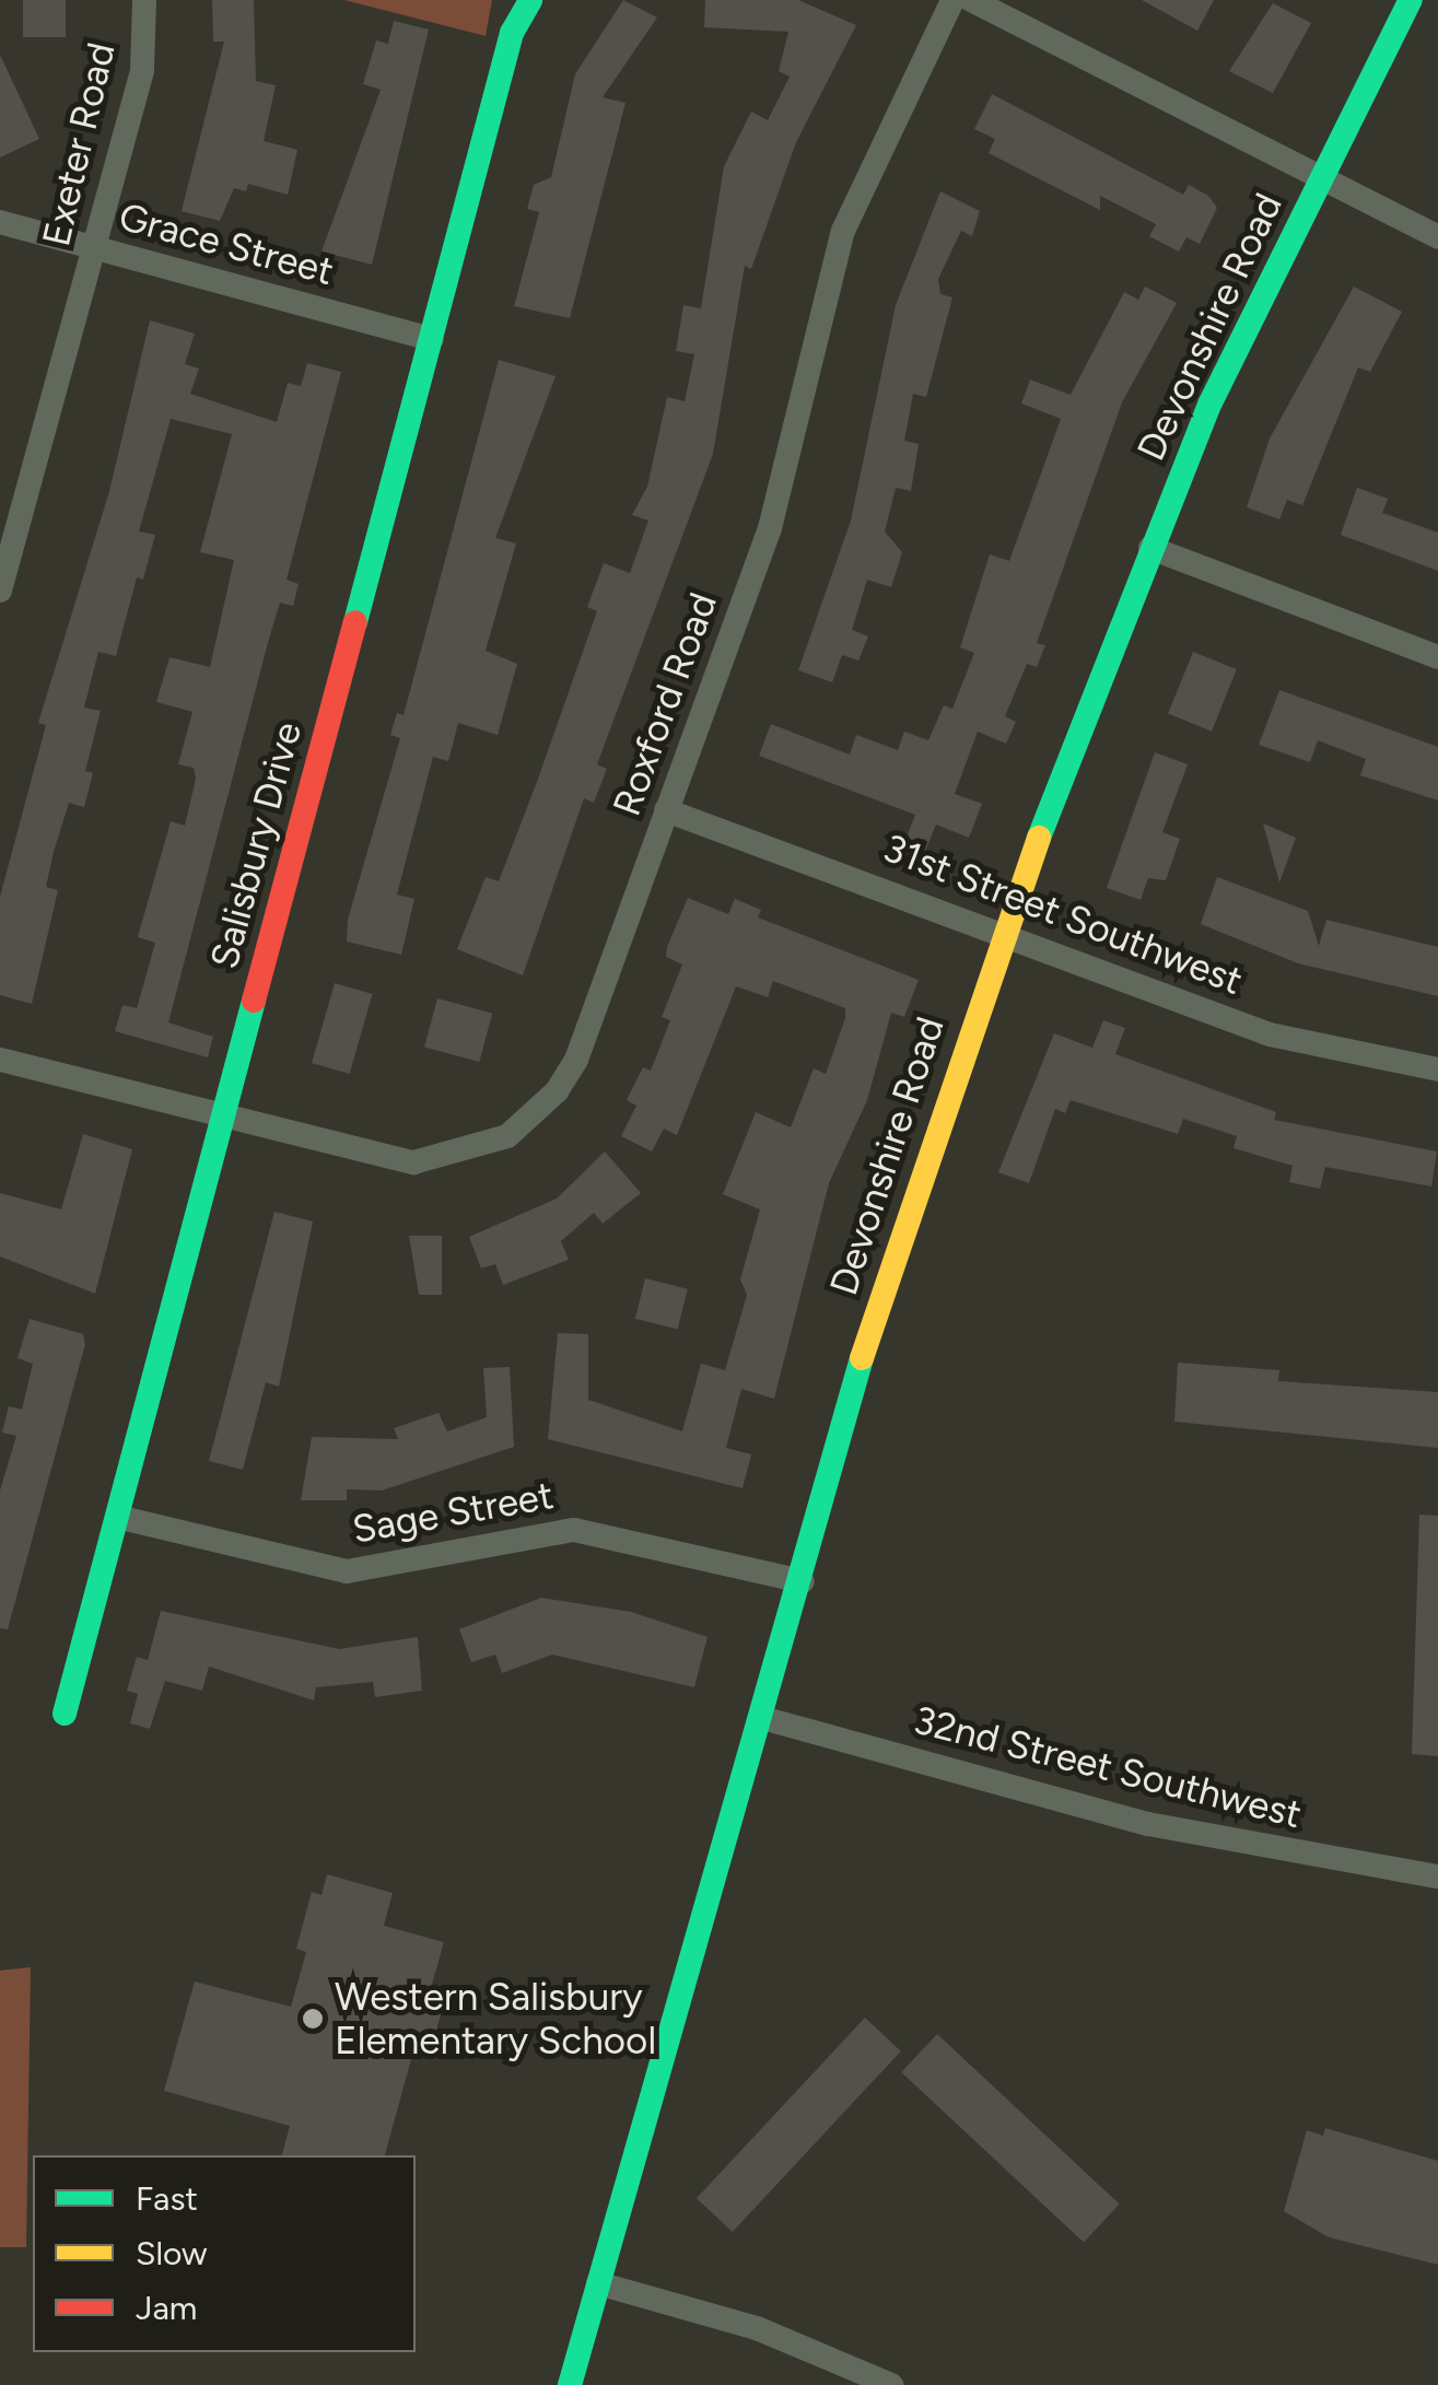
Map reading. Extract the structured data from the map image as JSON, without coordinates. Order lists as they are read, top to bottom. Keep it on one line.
{"streets":{"street":["Exeter Road","Grace Street","Devonshire Road","Roxford Road","Salisbury Drive","31st Street Southwest","Sage Street","32nd Street Southwest"]},"crossings":[["Exeter Road","Grace Street"],["Grace Street","Salisbury Drive"],["Devonshire Road","31st Street Southwest"],["Devonshire Road","Sage Street"],["Devonshire Road","32nd Street Southwest"],["Roxford Road","Salisbury Drive"],["Roxford Road","31st Street Southwest"],["Salisbury Drive","Sage Street"]],"places":["Western Salisbury Elementary School"],"legend":["Fast","Slow","Jam"]}
